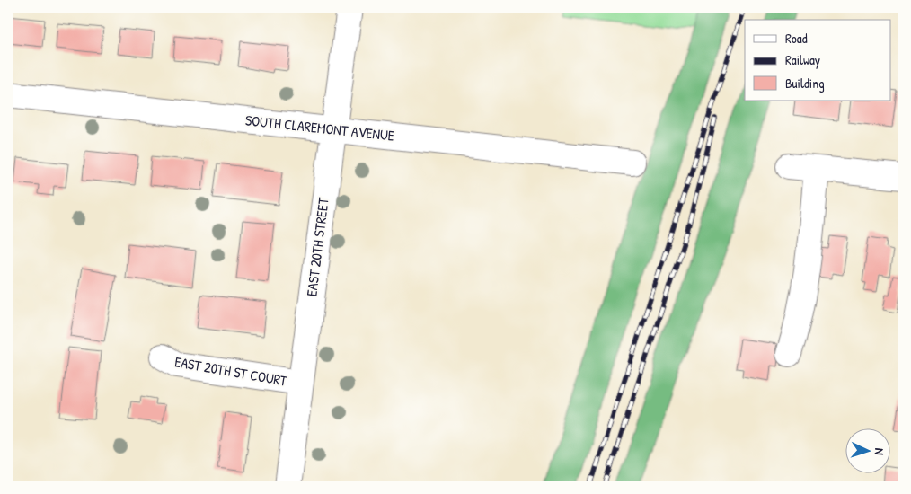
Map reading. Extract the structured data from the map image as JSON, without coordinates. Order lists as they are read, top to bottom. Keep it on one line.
{"streets":{"street":["SOUTH CLAREMONT AVENUE","EAST 20TH STREET","EAST 20TH ST COURT"]},"crossings":[["SOUTH CLAREMONT AVENUE","EAST 20TH STREET"],["EAST 20TH STREET","EAST 20TH ST COURT"]],"legend":["Road","Railway","Building"],"north":"right"}
